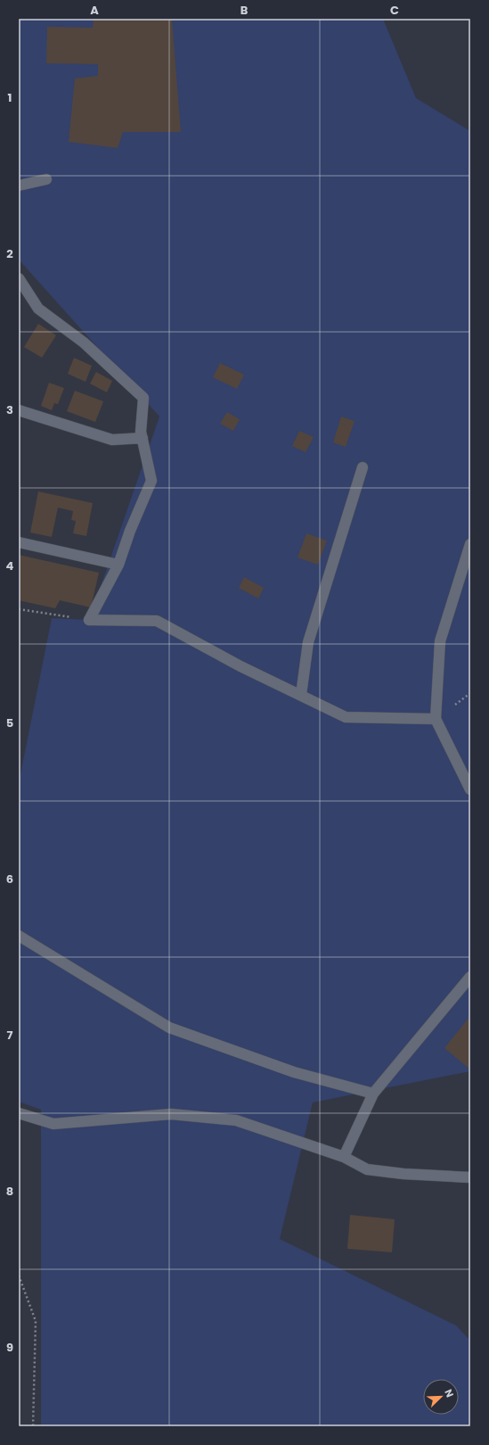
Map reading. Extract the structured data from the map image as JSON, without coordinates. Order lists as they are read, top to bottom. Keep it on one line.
{"north":"top right","grid":{"columns":["A","B","C"],"rows":["1","2","3","4","5","6","7","8","9"]}}
